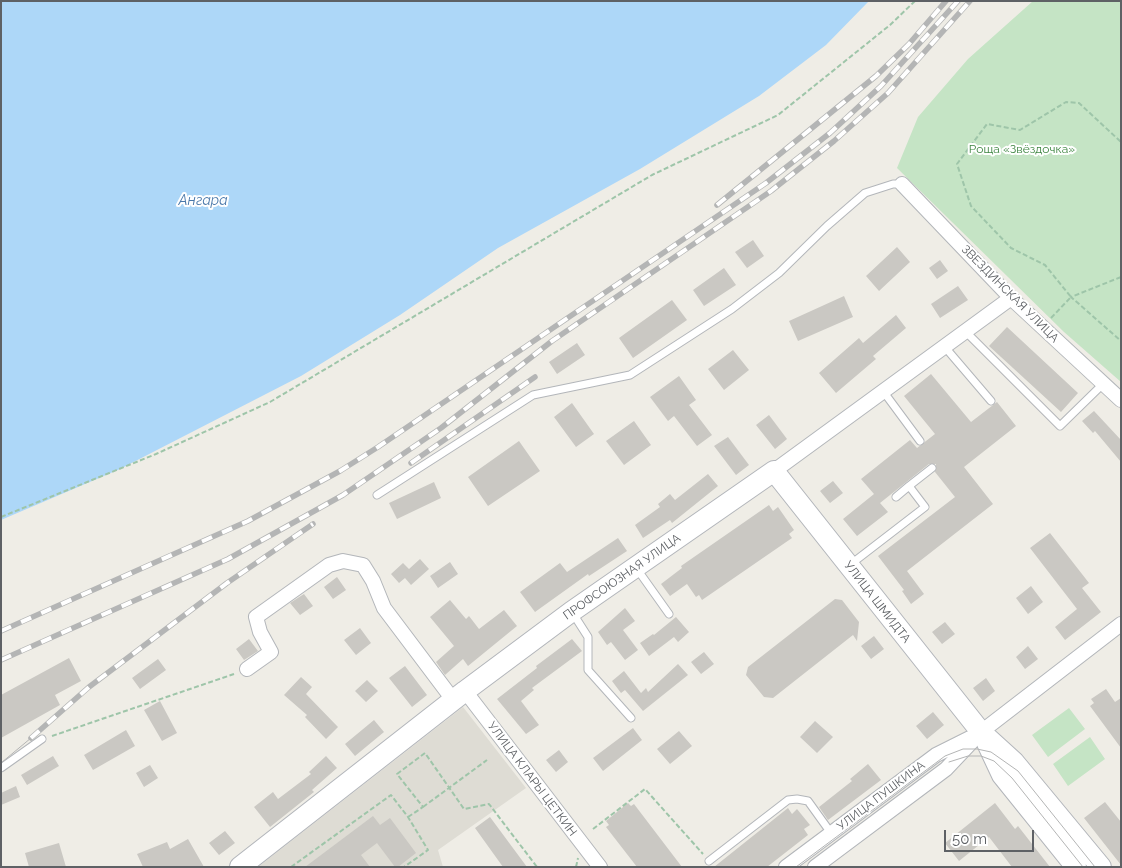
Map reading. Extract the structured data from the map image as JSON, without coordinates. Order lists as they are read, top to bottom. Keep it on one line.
{"streets":{"street":["ЗВЕЗДИНСКАЯ УЛИЦА","ПРОФСОЮЗНАЯ УЛИЦА","УЛИЦА ШМИДТА","УЛИЦА КЛАРЫ ЦЕТКИН","УЛИЦА ПУШКИНА"]},"crossings":[["ЗВЕЗДИНСКАЯ УЛИЦА","ПРОФСОЮЗНАЯ УЛИЦА"],["ПРОФСОЮЗНАЯ УЛИЦА","УЛИЦА ШМИДТА"],["ПРОФСОЮЗНАЯ УЛИЦА","УЛИЦА КЛАРЫ ЦЕТКИН"],["УЛИЦА ШМИДТА","УЛИЦА ПУШКИНА"]],"water":["Ангара"],"parks":["Роща «Звёздочка»"],"scale_bar":"50 m"}
